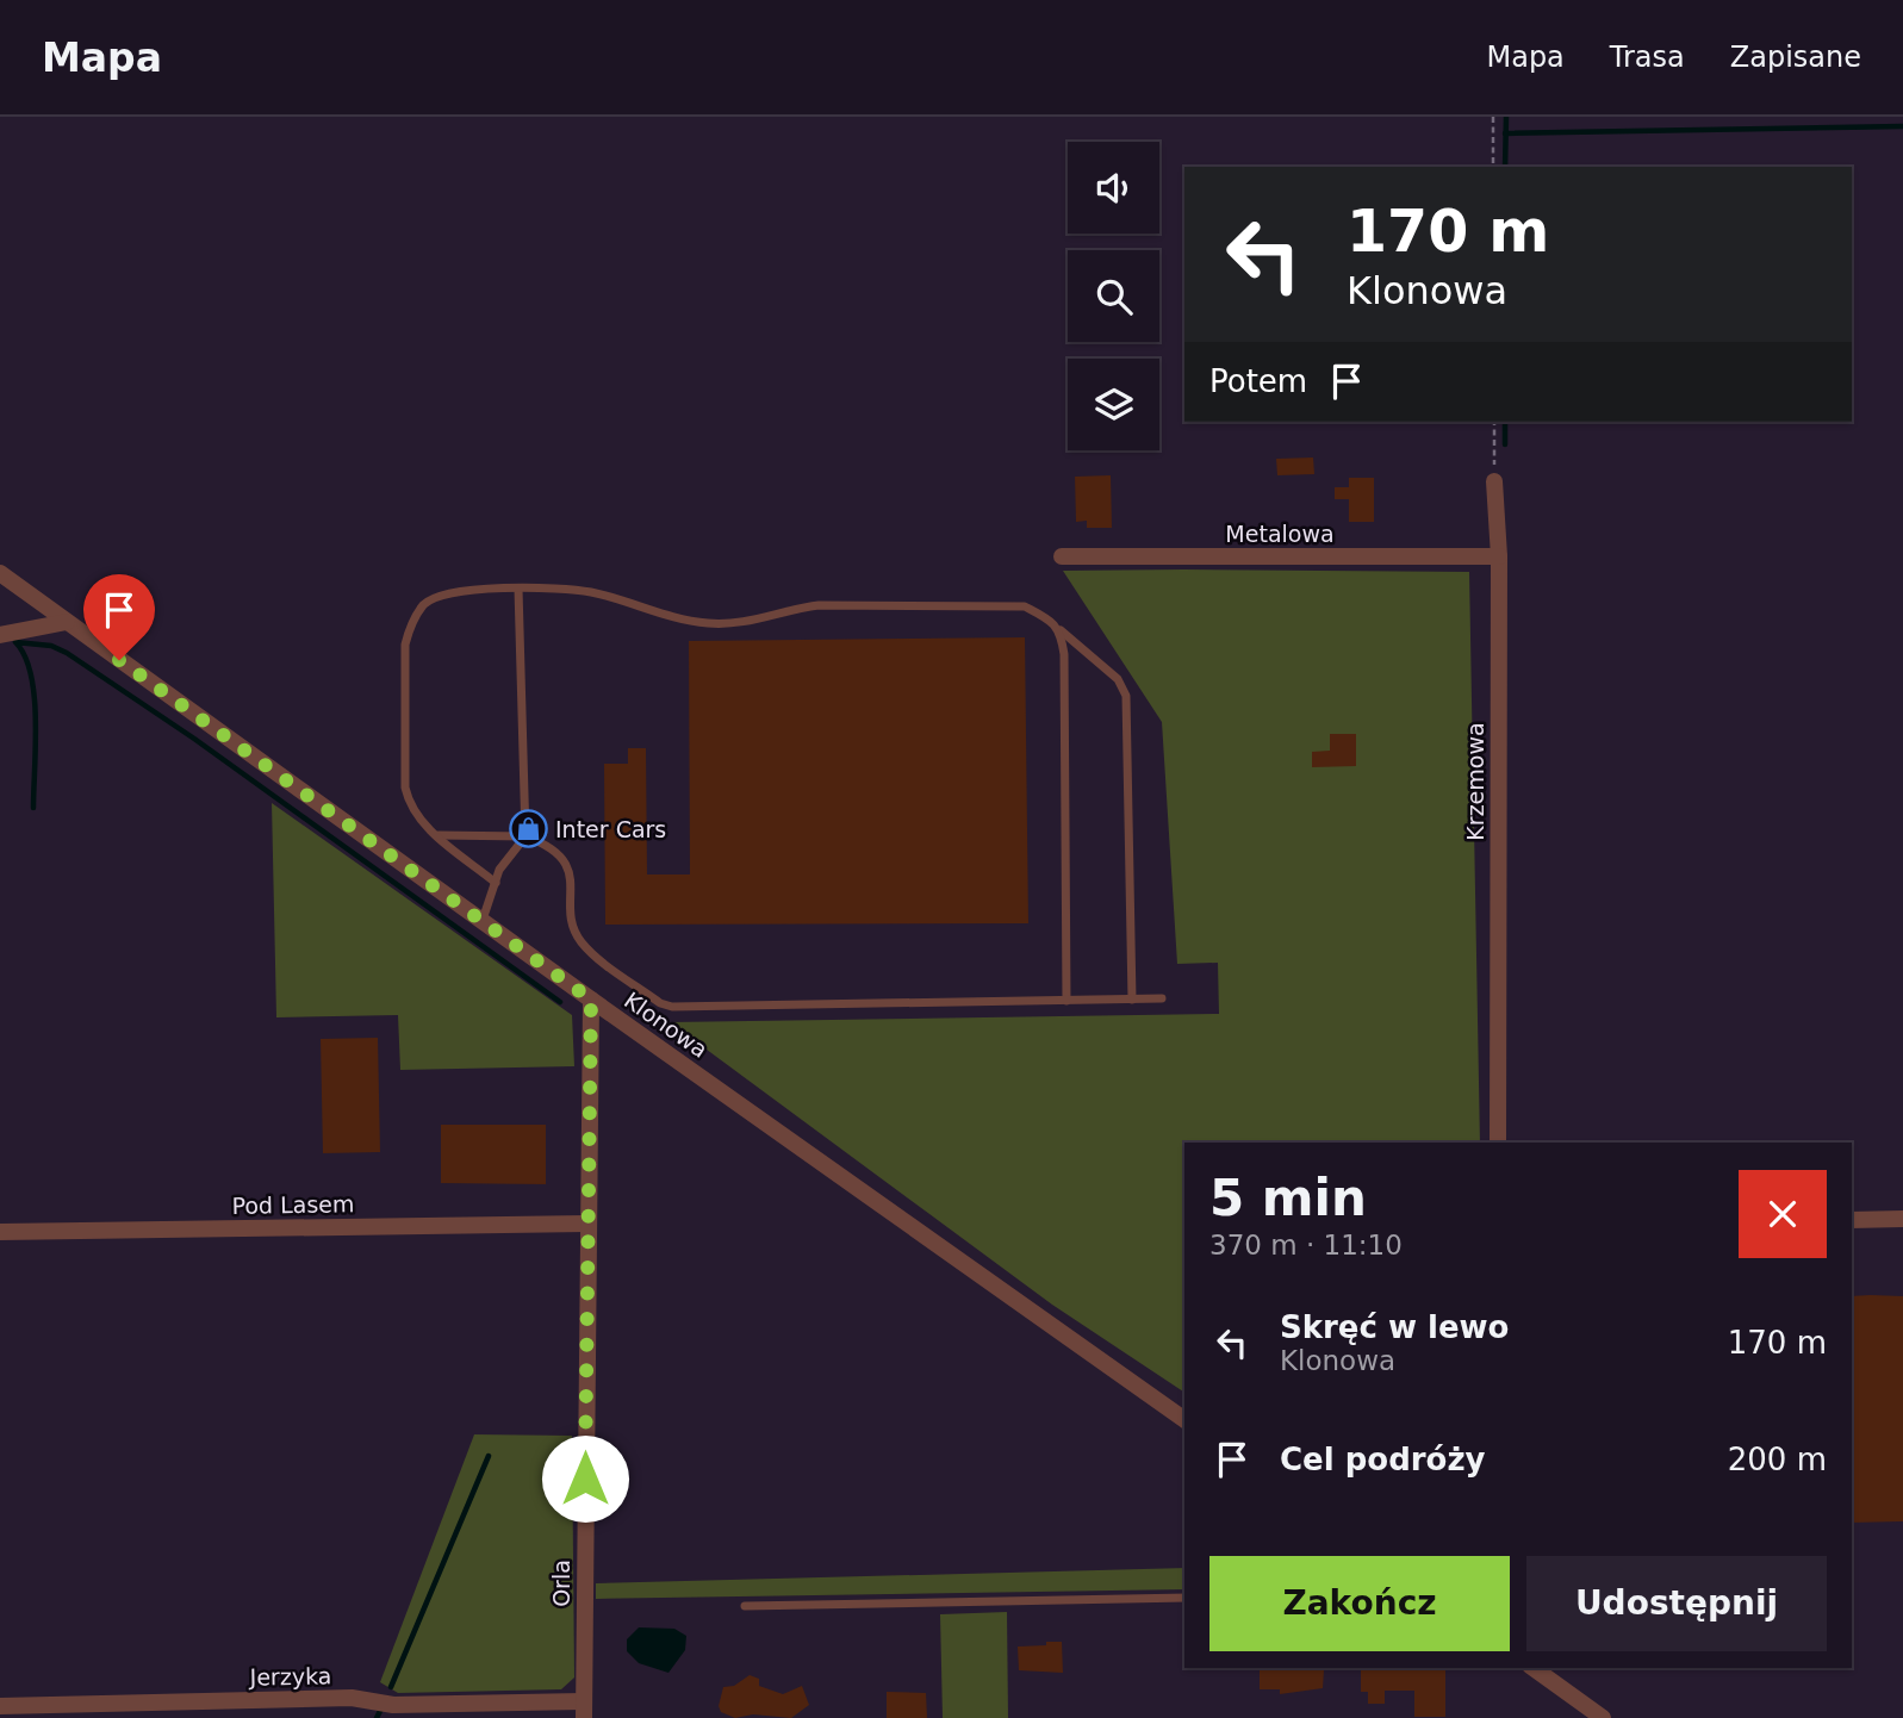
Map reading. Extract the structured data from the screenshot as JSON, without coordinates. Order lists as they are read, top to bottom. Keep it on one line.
{"streets":{"street":["Metalowa","Krzemowa","Klonowa","Pod Lasem","Orla","Jerzyka"]},"crossings":[["Metalowa","Krzemowa"],["Klonowa","Orla"],["Pod Lasem","Orla"],["Orla","Jerzyka"]],"places":{"shop":["Inter Cars"]},"page":{"header":"Mapa","nav":["Mapa","Trasa","Zapisane"],"turn":["170 m","Klonowa"],"then":"Potem","heading":["5 min","370 m · 11:10"],"list":[{"name":"Skręć w lewo","note":"Klonowa","value":"170 m"},{"name":"Cel podróży","value":"200 m"}],"buttons":["Zakończ","Udostępnij"]}}
